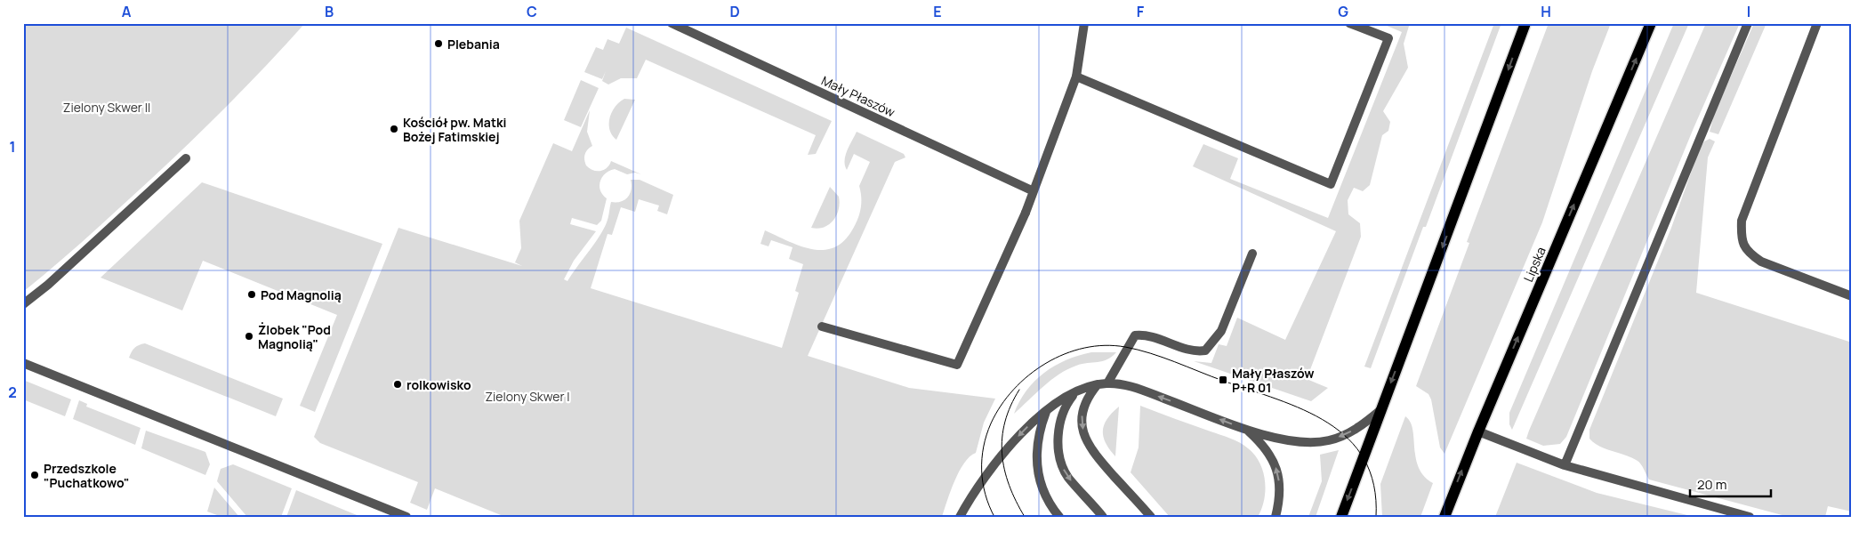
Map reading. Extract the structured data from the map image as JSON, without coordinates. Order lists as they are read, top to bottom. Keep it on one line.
{"streets":{"main road":["Lipska"],"street":["Mały Płaszów"]},"one_way":["Lipska"],"parks":["Zielony Skwer II","Zielony Skwer I"],"places":{"other":["Plebania","Kościół pw. Matki Bożej Fatimskiej","Pod Magnolią","Żlobek \"Pod Magnolią\"","rolkowisko","Przedszkole \"Puchatkowo\""],"transit":["Mały Płaszów P+R 01"]},"scale_bar":"20 m","grid":{"columns":["A","B","C","D","E","F","G","H","I"],"rows":["1","2"]}}
